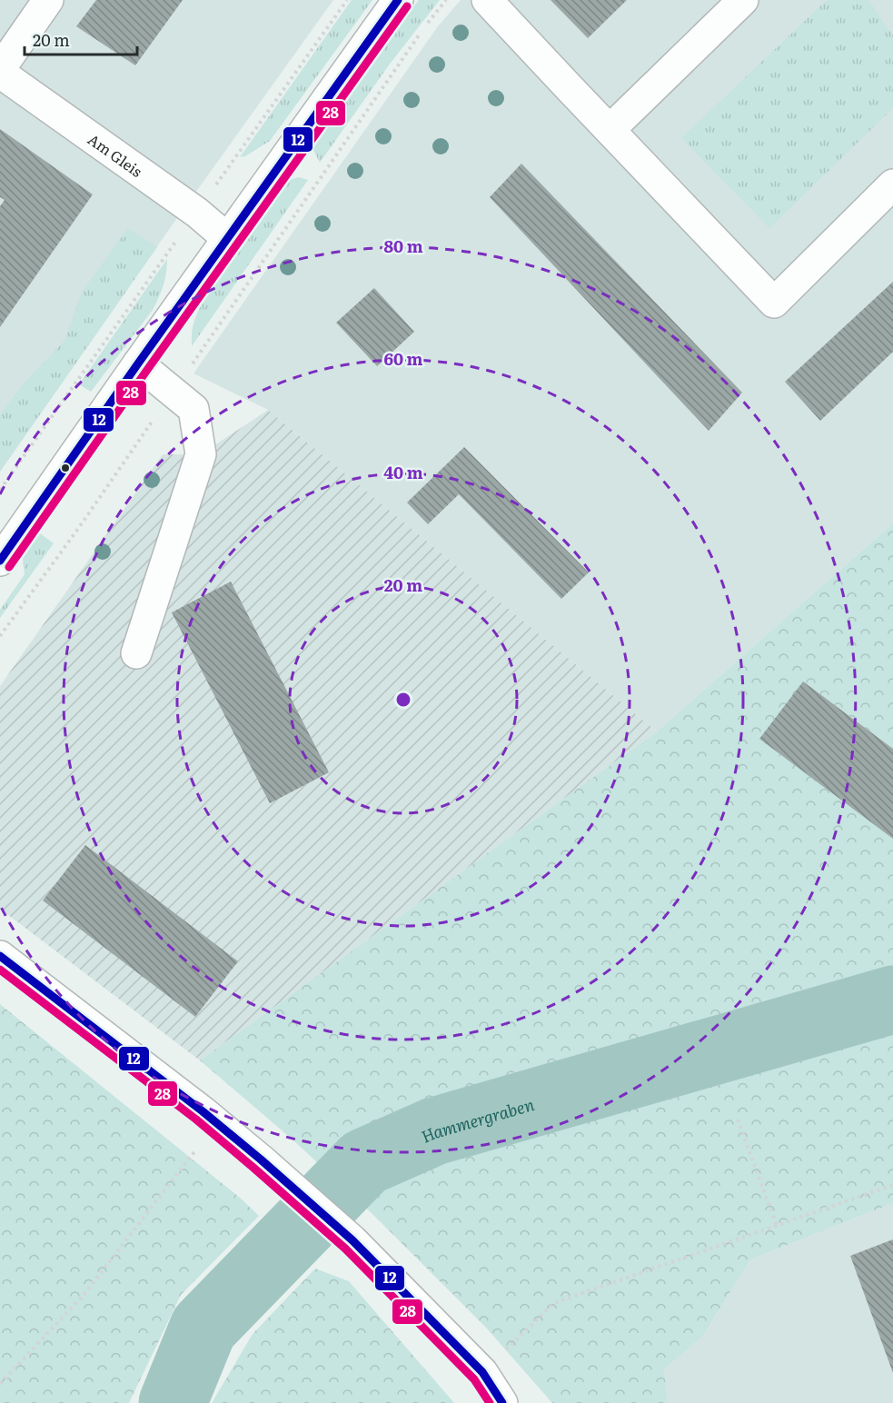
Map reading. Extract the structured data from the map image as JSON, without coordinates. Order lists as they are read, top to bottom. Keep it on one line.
{"streets":{"street":["Am Gleis"]},"water":["Hammergraben"],"lines":["transit line 12","transit line 28"],"scale_bar":"20 m","rings":["80 m","60 m","40 m","20 m"]}
